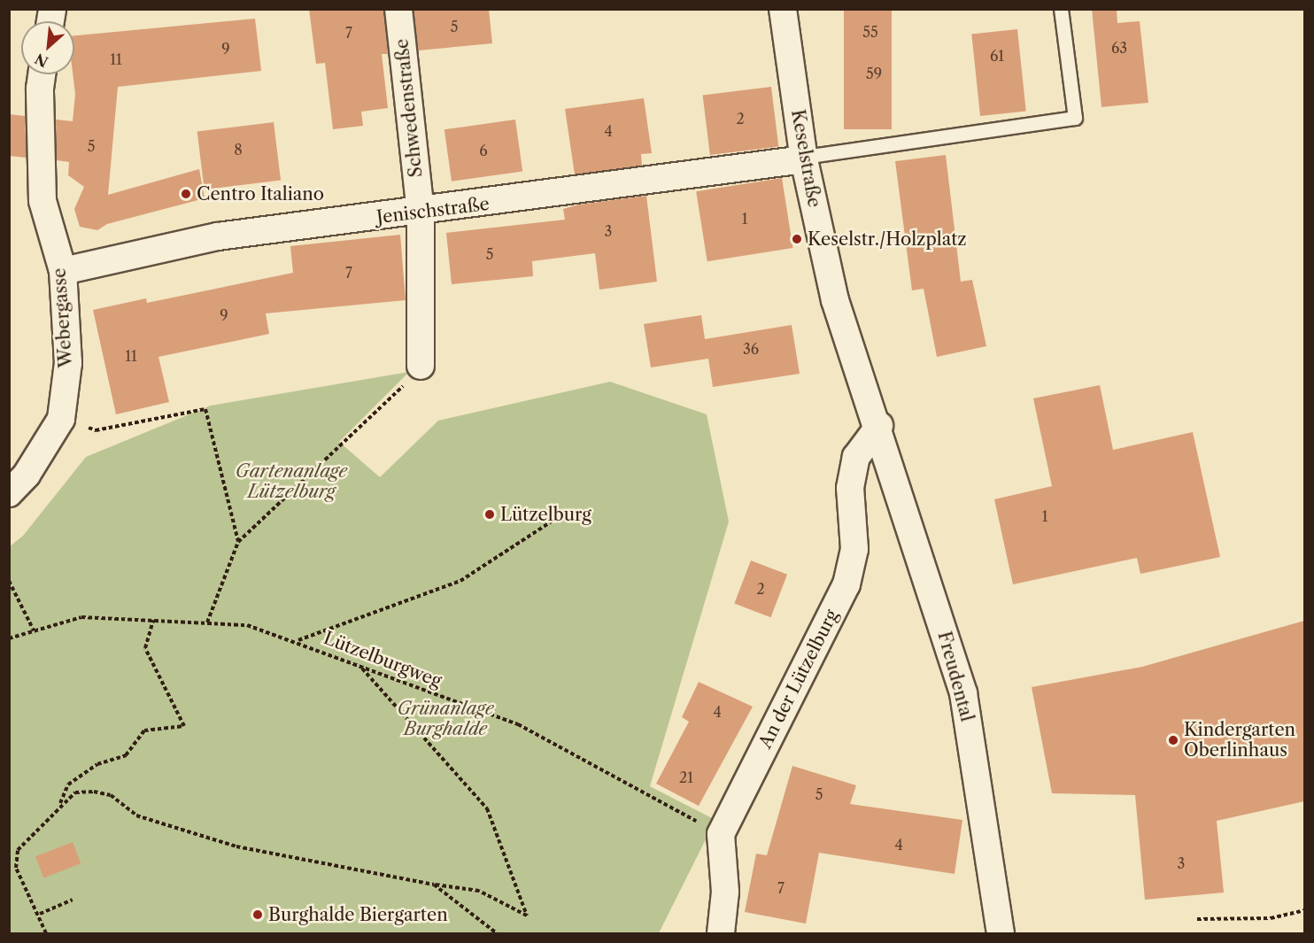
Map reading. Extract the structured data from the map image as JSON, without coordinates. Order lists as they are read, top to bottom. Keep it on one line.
{"streets":{"street":["Schwedenstraße","Keselstraße","Jenischstraße","Webergasse","Freudental","An der Lützelburg"],"path":["Lützelburgweg"]},"crossings":[["Schwedenstraße","Jenischstraße"],["Keselstraße","Jenischstraße"],["Keselstraße","Freudental"],["Keselstraße","An der Lützelburg"],["Jenischstraße","Webergasse"],["Lützelburgweg","An der Lützelburg"],["Freudental","An der Lützelburg"]],"parks":["Gartenanlage Lützelburg","Grünanlage Burghalde"],"places":["Centro Italiano","Keselstr./Holzplatz","Lützelburg","Kindergarten Oberlinhaus","Burghalde Biergarten"],"house_numbers":["5","55","7","63","9","61","11","59","2","4","5","8","6","1","3","5","7","9","36","11","1","2","4","21","5","4","3","7"],"north":"bottom left"}
